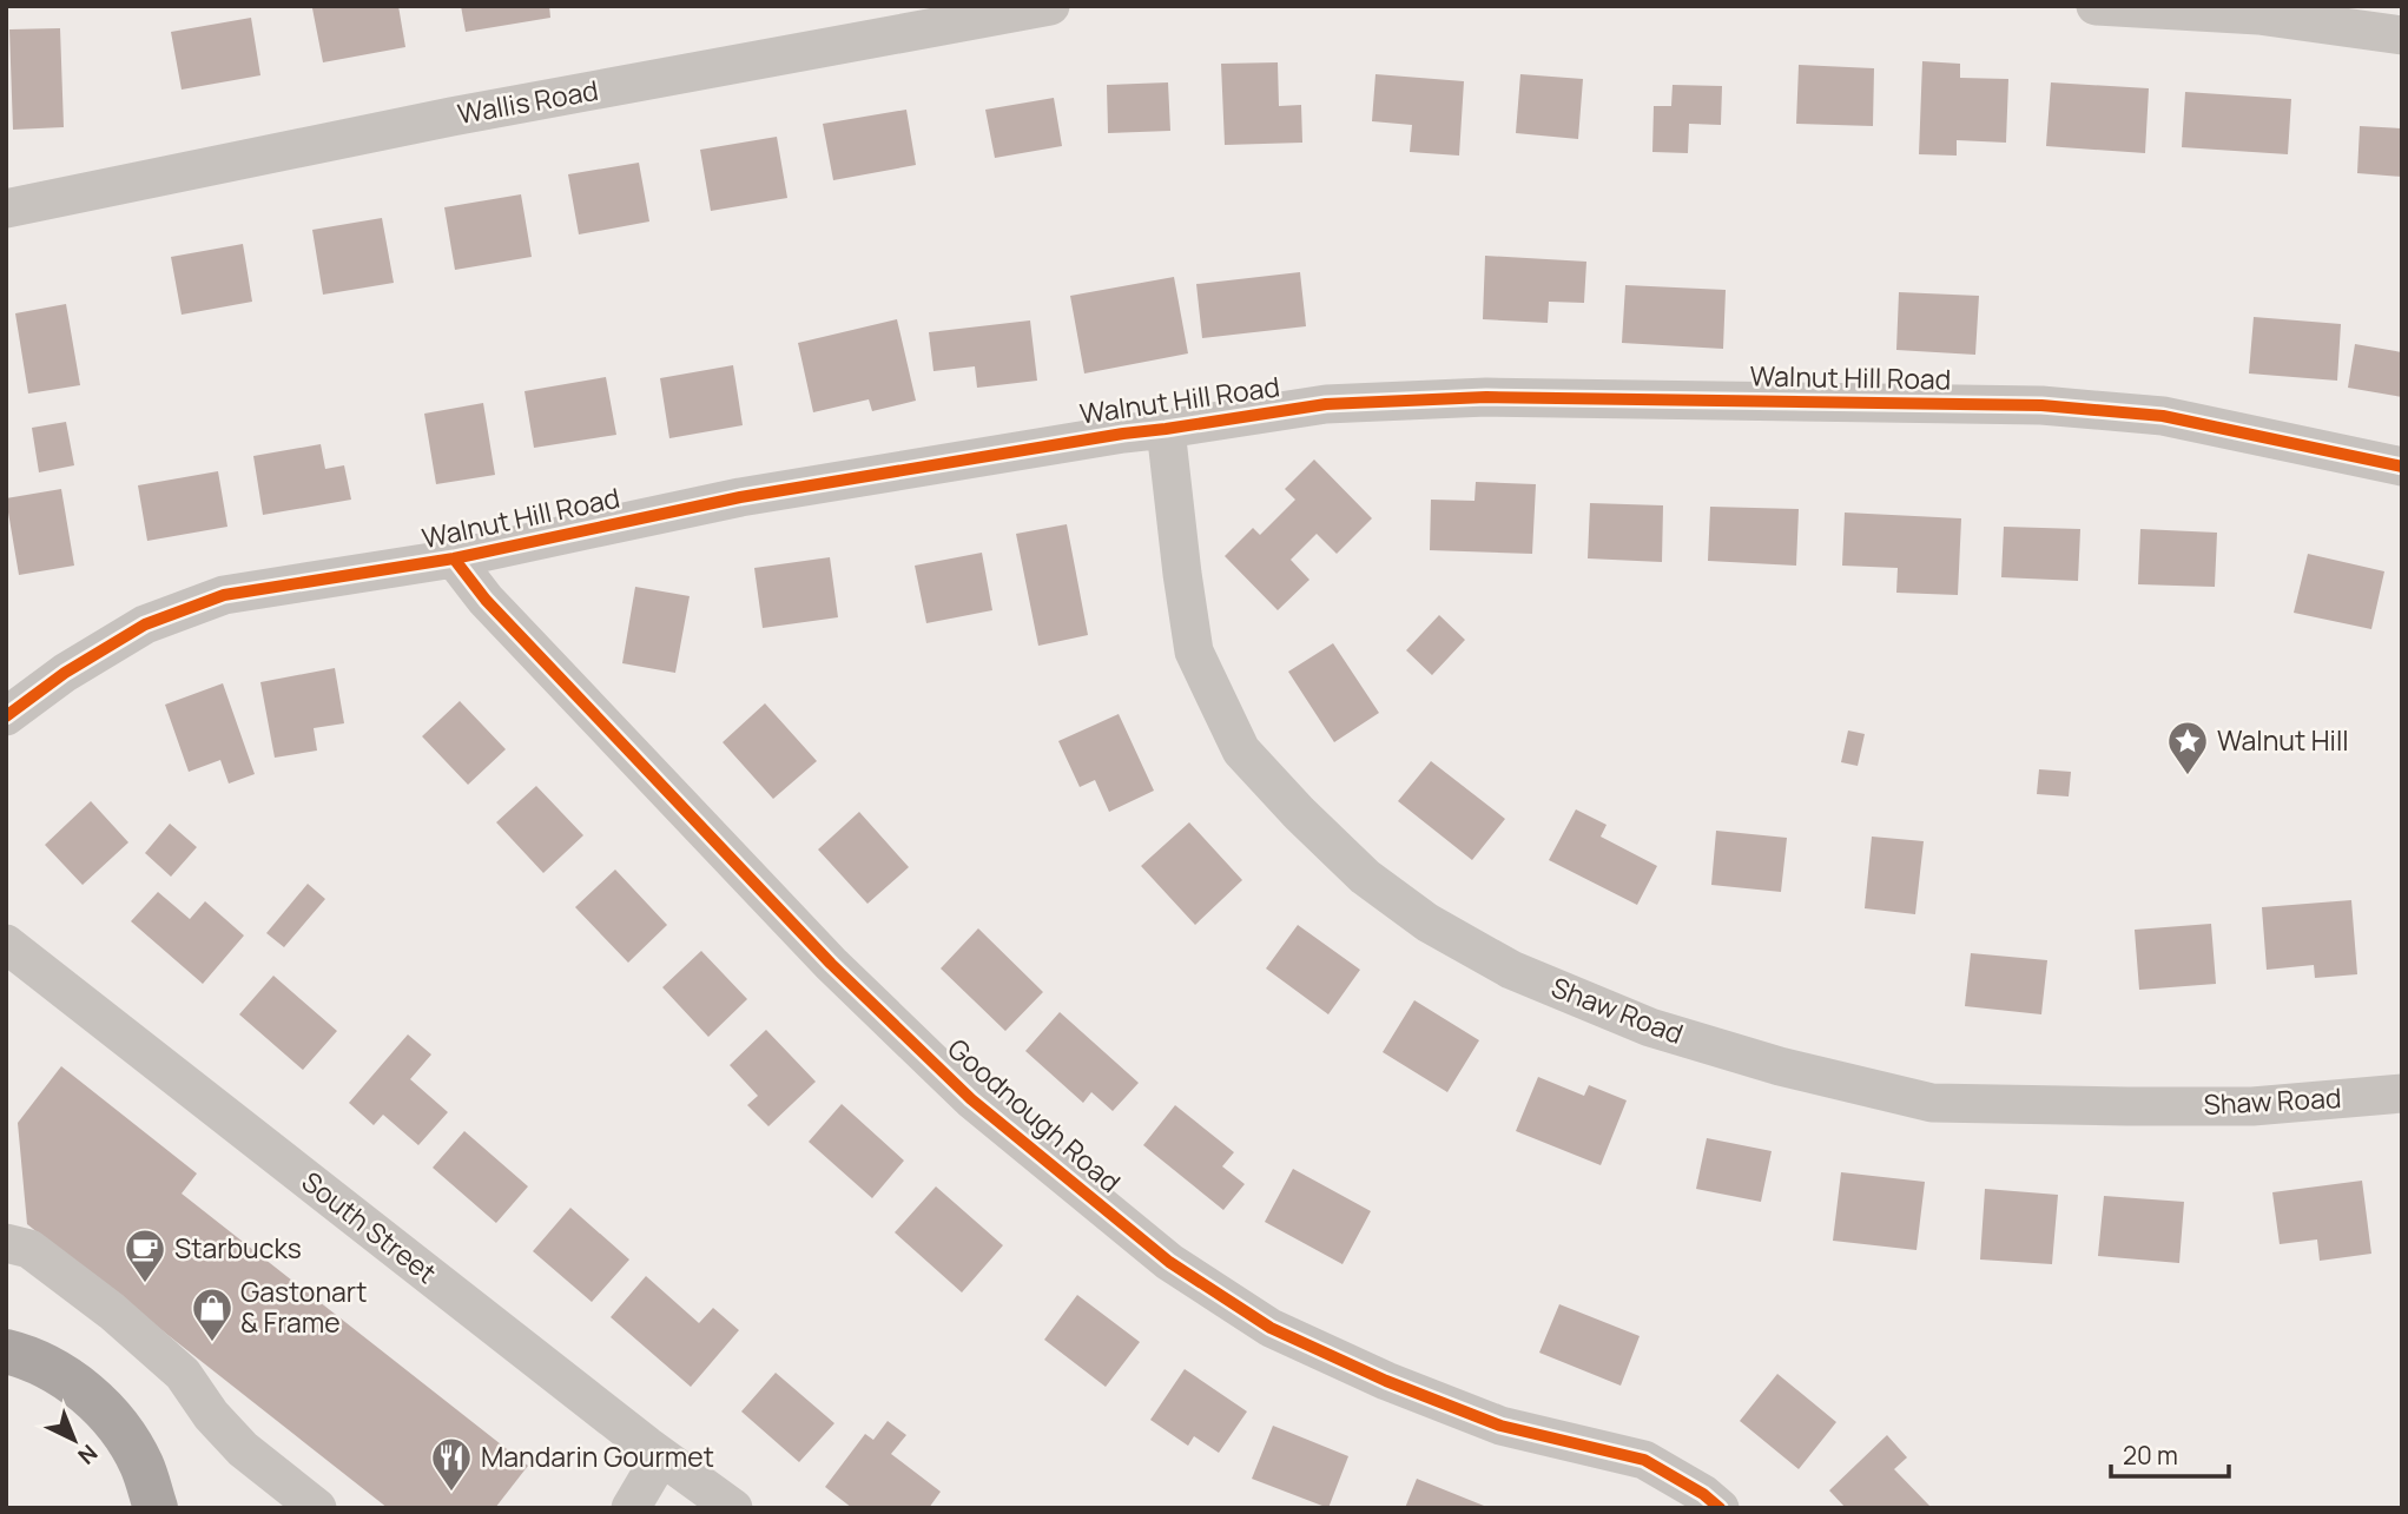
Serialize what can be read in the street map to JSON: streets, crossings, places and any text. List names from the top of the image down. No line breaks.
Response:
{"streets":{"street":["Wallis Road","Walnut Hill Road","Shaw Road","Goodnough Road","South Street"]},"crossings":[["Walnut Hill Road","Shaw Road"],["Walnut Hill Road","Goodnough Road"]],"places":{"place":["Walnut Hill"],"cafe":["Starbucks"],"shop":["Gastonart & Frame"],"restaurant":["Mandarin Gourmet"]},"scale_bar":"20 m","north":"bottom right"}
